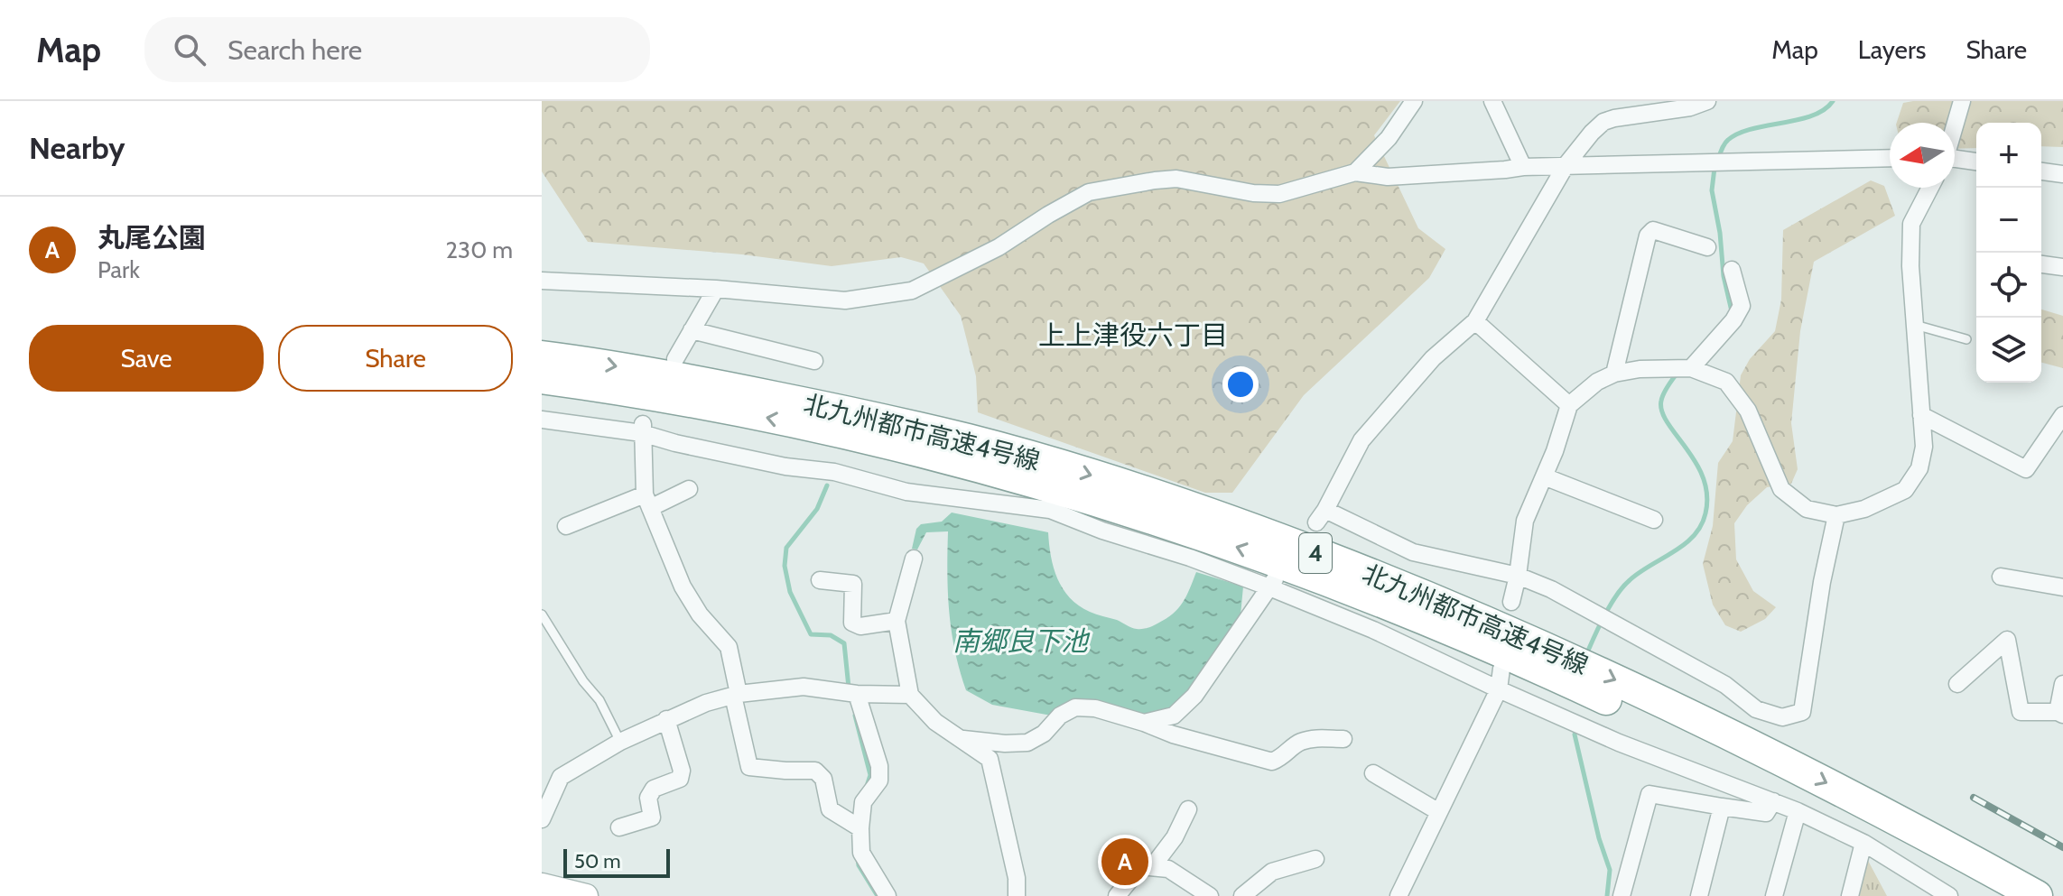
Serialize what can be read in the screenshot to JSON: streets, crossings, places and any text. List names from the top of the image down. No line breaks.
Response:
{"streets":{"highway":["北九州都市高速4号線","4"]},"districts":["上上津役六丁目"],"water":["南郷良下池"],"scale_bar":"50 m","north":"left","page":{"header":"Map","search":"Search here","nav":["Map","Layers","Share"],"heading":"Nearby","map_buttons":["+","−"],"list":[{"mark":"A","name":"丸尾公園","note":"Park","value":"230 m"}],"buttons":["Save","Share"],"pins":"A","scale":"50 m"}}
